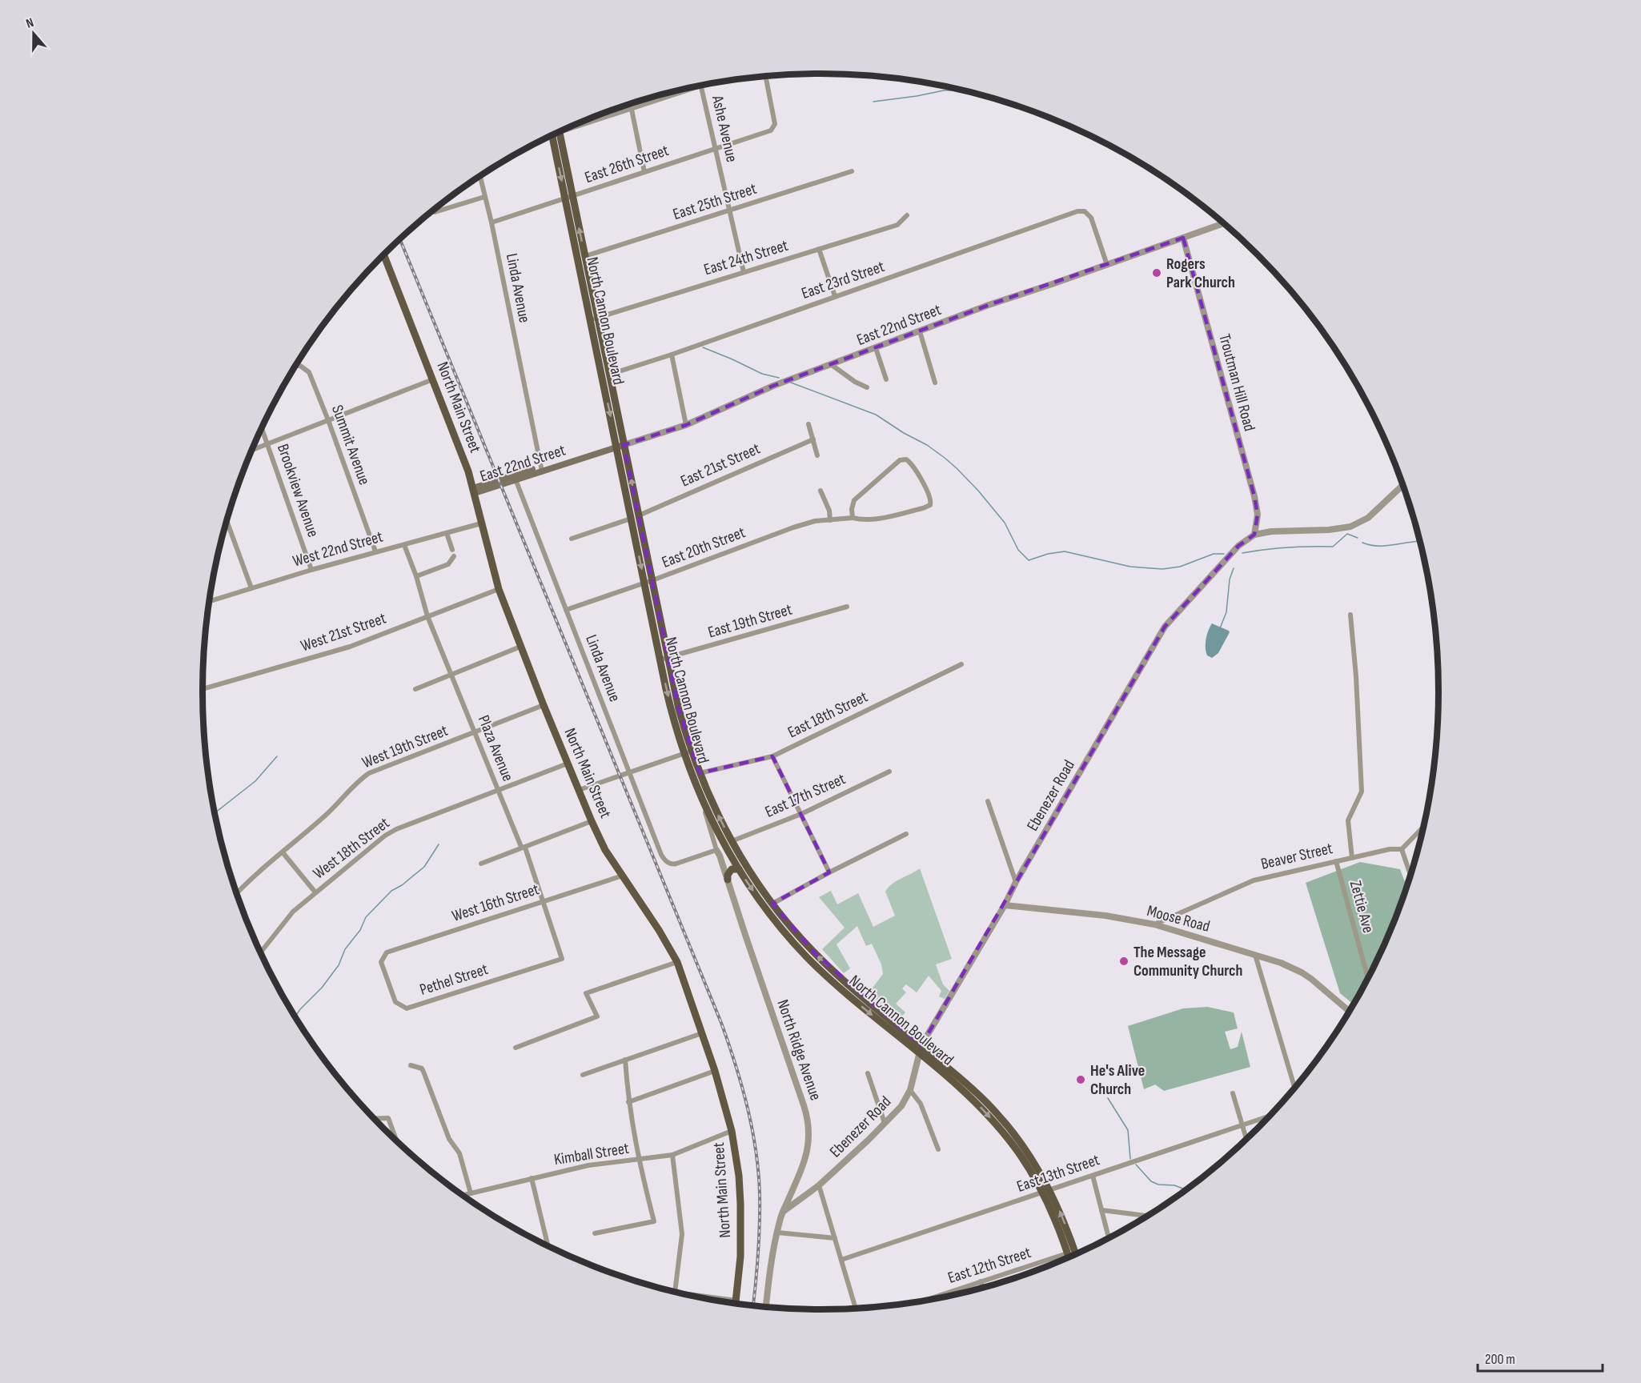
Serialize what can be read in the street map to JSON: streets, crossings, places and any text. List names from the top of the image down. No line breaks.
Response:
{"streets":{"main road":["North Cannon Boulevard","East 22nd Street","North Main Street"],"street":["Ashe Avenue","East 26th Street","East 25th Street","East 24th Street","East 23rd Street","Linda Avenue","Troutman Hill Road","Summit Avenue","East 21st Street","Brookview Avenue","East 20th Street","West 22nd Street","East 19th Street","West 21st Street","East 18th Street","West 19th Street","Plaza Avenue","East 17th Street","Ebenezer Road","West 18th Street","Beaver Street","West 16th Street","Zettie Ave","Moose Road","Pethel Street","North Ridge Avenue","Kimball Street","East 13th Street","East 12th Street"]},"crossings":[["Ashe Avenue","East 26th Street"],["Ashe Avenue","East 25th Street"],["Ashe Avenue","East 24th Street"],["East 26th Street","Linda Avenue"],["East 26th Street","North Cannon Boulevard"],["East 25th Street","North Cannon Boulevard"],["East 24th Street","North Cannon Boulevard"],["East 23rd Street","North Cannon Boulevard"],["East 23rd Street","East 22nd Street"],["Linda Avenue","East 22nd Street"],["Linda Avenue","East 20th Street"],["Linda Avenue","North Ridge Avenue"],["North Cannon Boulevard","East 22nd Street"],["North Cannon Boulevard","East 21st Street"],["North Cannon Boulevard","East 20th Street"],["North Cannon Boulevard","East 19th Street"],["North Cannon Boulevard","East 18th Street"],["North Cannon Boulevard","East 17th Street"],["North Cannon Boulevard","Ebenezer Road"],["North Cannon Boulevard","North Ridge Avenue"],["North Cannon Boulevard","East 13th Street"],["North Cannon Boulevard","East 12th Street"],["East 22nd Street","Troutman Hill Road"],["East 22nd Street","North Main Street"],["Troutman Hill Road","Ebenezer Road"],["North Main Street","West 22nd Street"],["North Main Street","West 21st Street"],["North Main Street","West 19th Street"],["North Main Street","West 18th Street"],["North Main Street","West 16th Street"],["North Main Street","Kimball Street"],["Summit Avenue","West 22nd Street"],["Brookview Avenue","West 22nd Street"],["West 22nd Street","Plaza Avenue"],["West 21st Street","Plaza Avenue"],["West 19th Street","Plaza Avenue"],["Plaza Avenue","West 18th Street"],["Plaza Avenue","West 16th Street"],["Plaza Avenue","Pethel Street"],["Ebenezer Road","Moose Road"],["Ebenezer Road","North Ridge Avenue"],["Beaver Street","Zettie Ave"],["Beaver Street","Moose Road"],["West 16th Street","Pethel Street"],["Zettie Ave","Moose Road"]],"places":["Rogers Park Church","The Message Community Church","He's Alive Church"],"scale_bar":"200 m","north":"top"}
